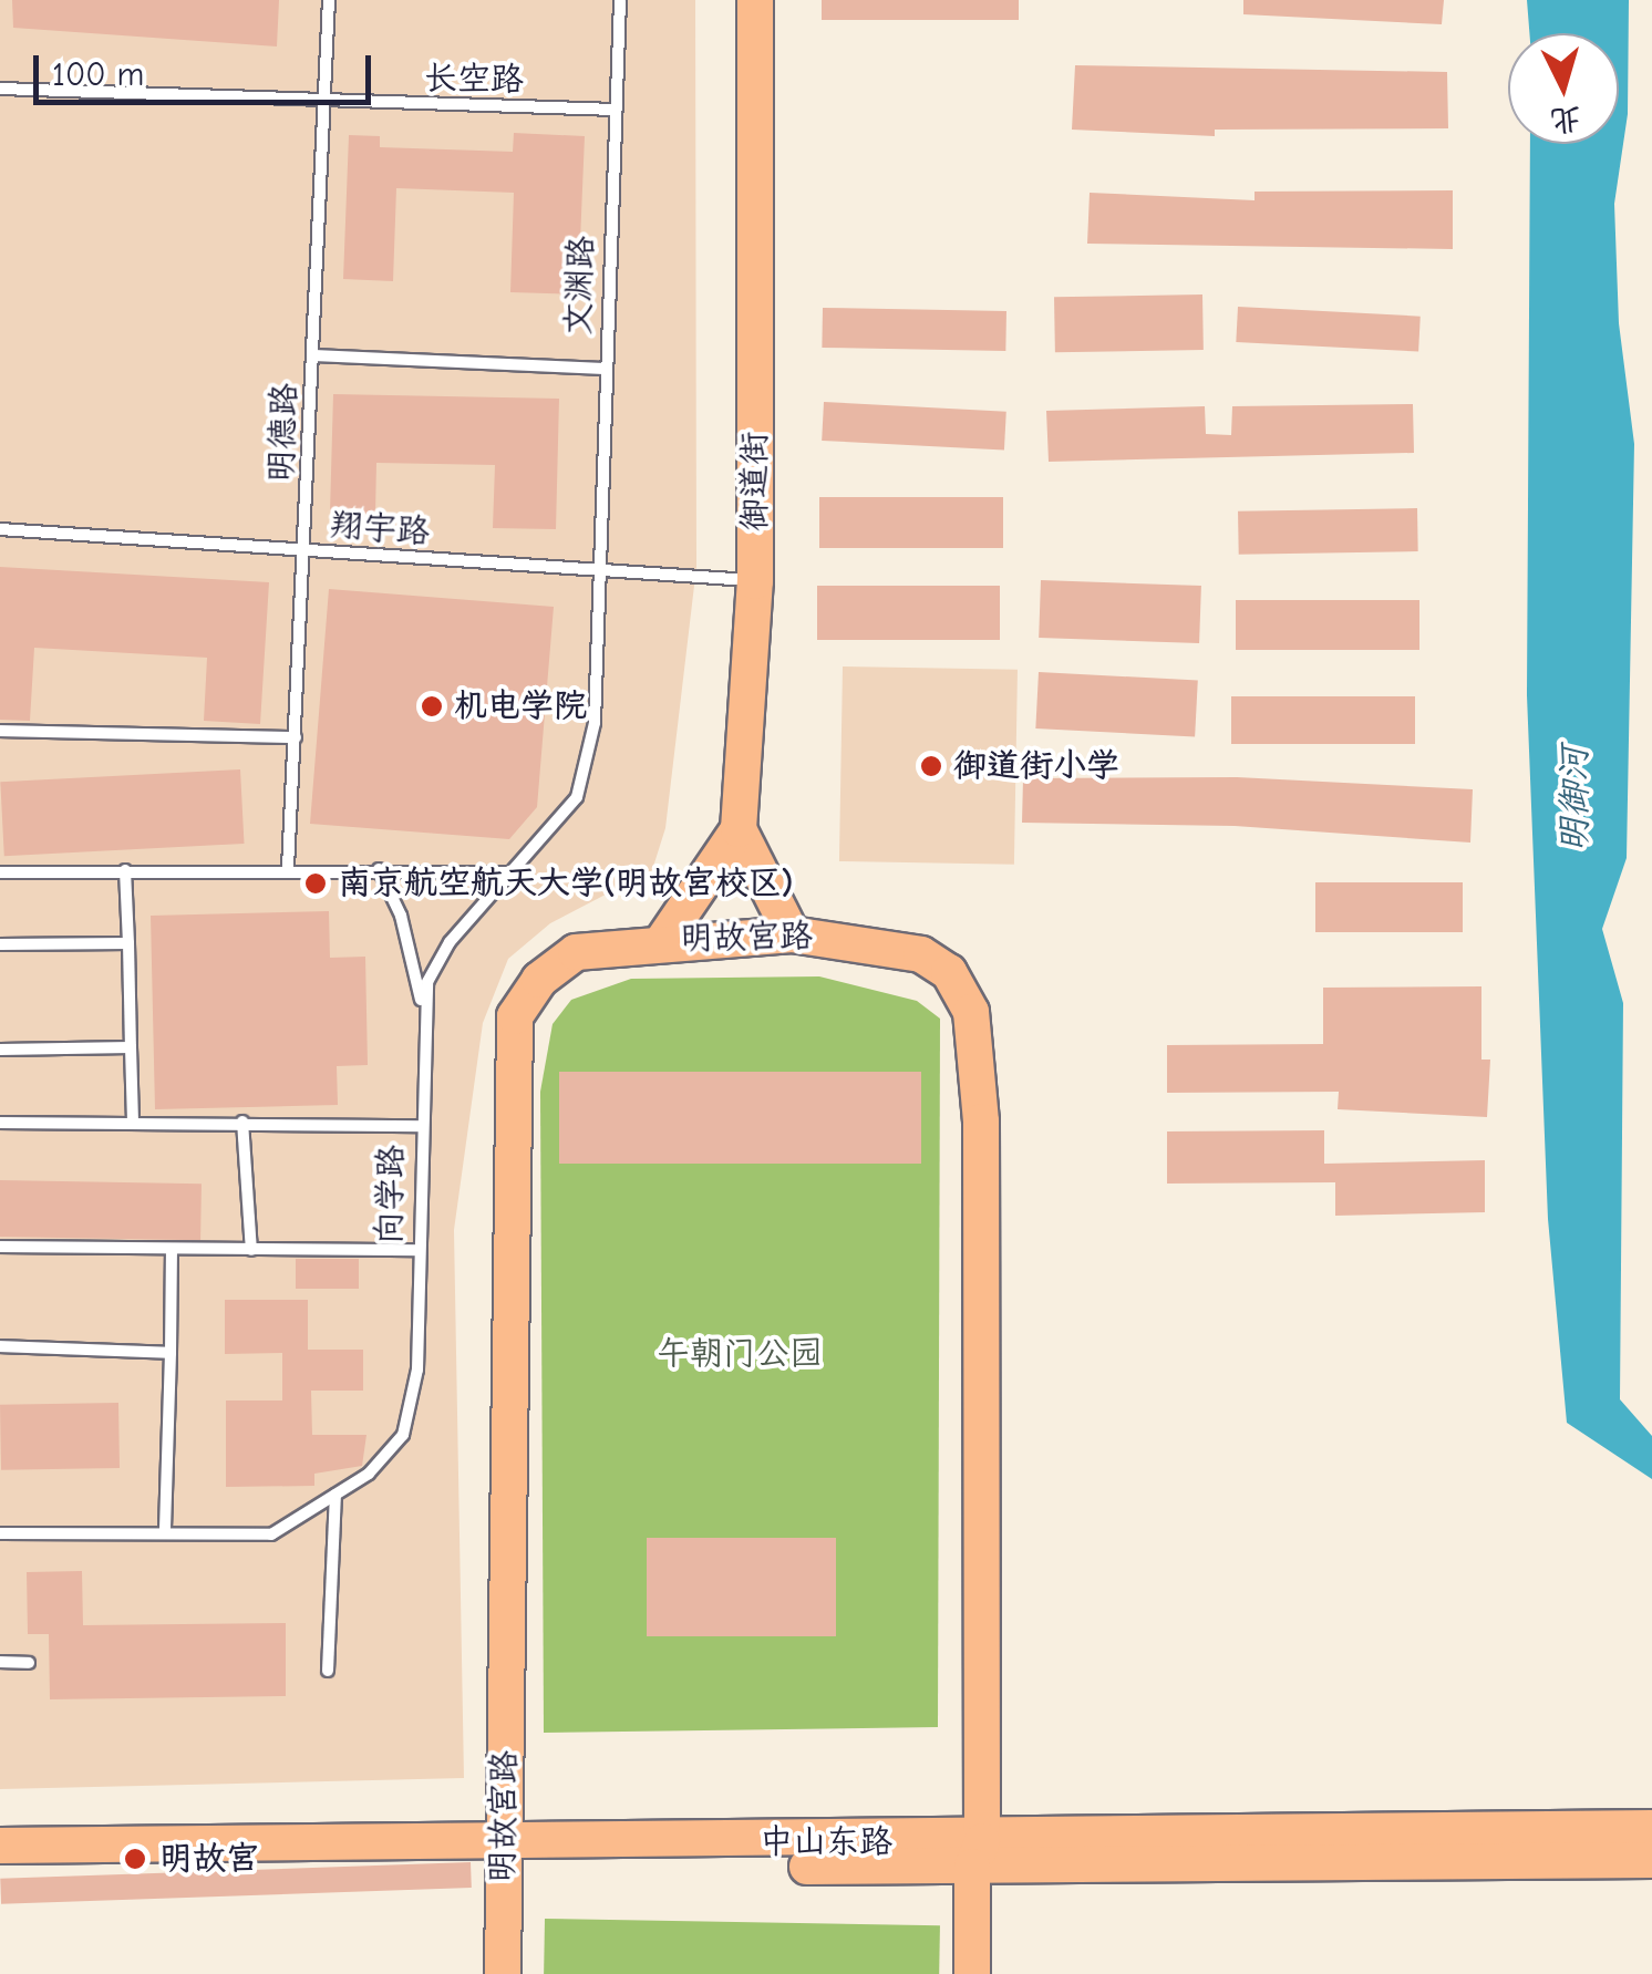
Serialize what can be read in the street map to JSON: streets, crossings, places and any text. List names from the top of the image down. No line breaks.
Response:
{"streets":{"main road":["御道街","明故宫路","中山东路"],"lane":["长空路","文渊路","明德路","翔宇路","向学路"]},"crossings":[["长空路","文渊路"],["长空路","明德路"],["文渊路","翔宇路"],["文渊路","向学路"],["明德路","翔宇路"],["御道街","翔宇路"],["翔宇路","向学路"],["明故宫路","中山东路"]],"water":["明御河"],"parks":["午朝门公园"],"places":["机电学院","御道街小学","南京航空航天大学(明故宫校区)","明故宫"],"scale_bar":"100 m","north":"bottom"}
